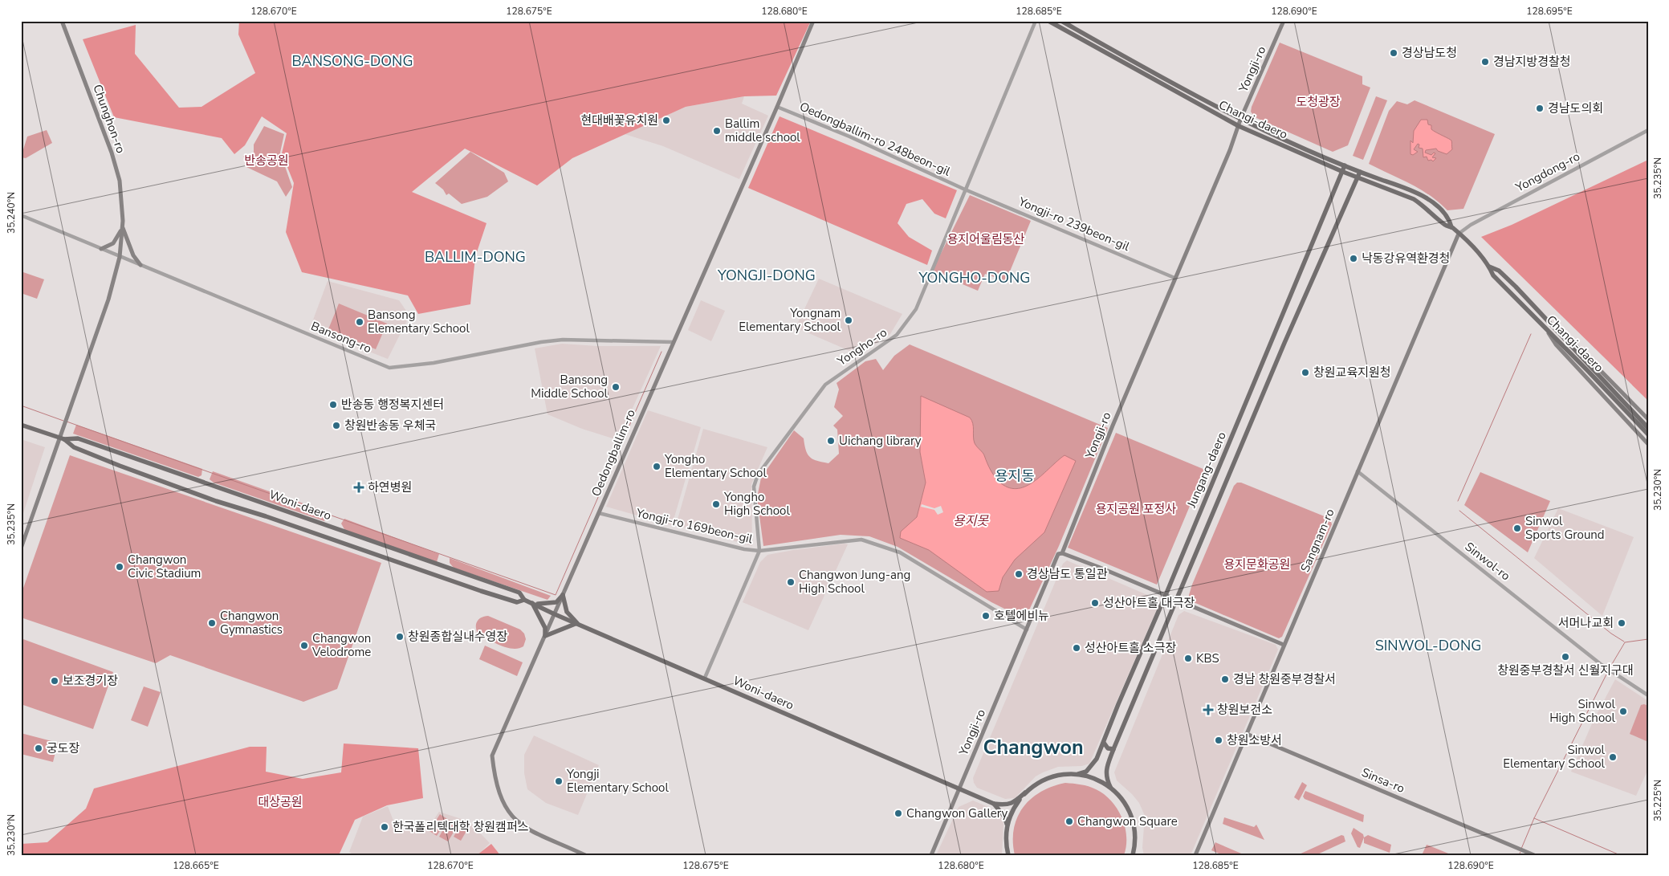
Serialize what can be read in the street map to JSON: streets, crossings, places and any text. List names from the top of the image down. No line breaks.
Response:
{"streets":{"main road":["Yongji-ro","Chunghon-ro","Changi-daero","Oedongballim-ro","Jungang-daero","Woni-daero","Sangnam-ro","Sinsa-ro"],"street":["Oedongballim-ro 248beon-gil","Yongdong-ro","Yongji-ro 239beon-gil","Bansong-ro","Yongho-ro","Yongji-ro 169beon-gil","Sinwol-ro"]},"crossings":[["Yongji-ro","Changi-daero"],["Yongji-ro","Yongji-ro 239beon-gil"],["Yongji-ro","Woni-daero"],["Yongji-ro","Yongji-ro 169beon-gil"],["Chunghon-ro","Bansong-ro"],["Chunghon-ro","Woni-daero"],["Changi-daero","Yongdong-ro"],["Changi-daero","Jungang-daero"],["Changi-daero","Sangnam-ro"],["Oedongballim-ro 248beon-gil","Yongji-ro 239beon-gil"],["Oedongballim-ro 248beon-gil","Yongho-ro"],["Oedongballim-ro 248beon-gil","Oedongballim-ro"],["Yongdong-ro","Sangnam-ro"],["Yongji-ro 239beon-gil","Yongho-ro"],["Bansong-ro","Oedongballim-ro"],["Yongho-ro","Woni-daero"],["Yongho-ro","Yongji-ro 169beon-gil"],["Oedongballim-ro","Woni-daero"],["Oedongballim-ro","Yongji-ro 169beon-gil"],["Jungang-daero","Woni-daero"],["Sangnam-ro","Sinwol-ro"],["Sangnam-ro","Sinsa-ro"]],"districts":["BANSONG-DONG","BALLIM-DONG","YONGJI-DONG","YONGHO-DONG","용지동","SINWOL-DONG","Changwon"],"water":["용지못"],"parks":["도청광장","반송공원","용지어울림동산","용지공원 포정사","용지문화공원","대상공원"],"places":{"other":["경상남도청","경남지방경찰청","경남도의회","현대배꽃유치원","Ballim middle school","낙동강유역환경청","Yongnam Elementary School","Bansong Elementary School","창원교육지원청","Bansong Middle School","반송동 행정복지센터","창원반송동 우체국","Uichang library","Yongho Elementary School","Yongho High School","Sinwol Sports Ground","Changwon Civic Stadium","경상남도 통일관","Changwon Jung-ang High School","성산아트홀 대극장","호텔에비뉴","Changwon Gymnastics","서머나교회","창원종합실내수영장","Changwon Velodrome","성산아트홀 소극장","창원중부경찰서 신월지구대","KBS","경남 창원중부경찰서","보조경기장","Sinwol High School","창원소방서","궁도장","Sinwol Elementary School","Yongji Elementary School","Changwon Gallery","Changwon Square","한국폴리텍대학 창원캠퍼스"],"health":["하연병원","창원보건소"]},"coordinates":["128.670°E","128.675°E","128.680°E","128.685°E","128.690°E","128.695°E","35.235°N","35.240°N","35.230°N","35.225°N","128.665°E"]}
